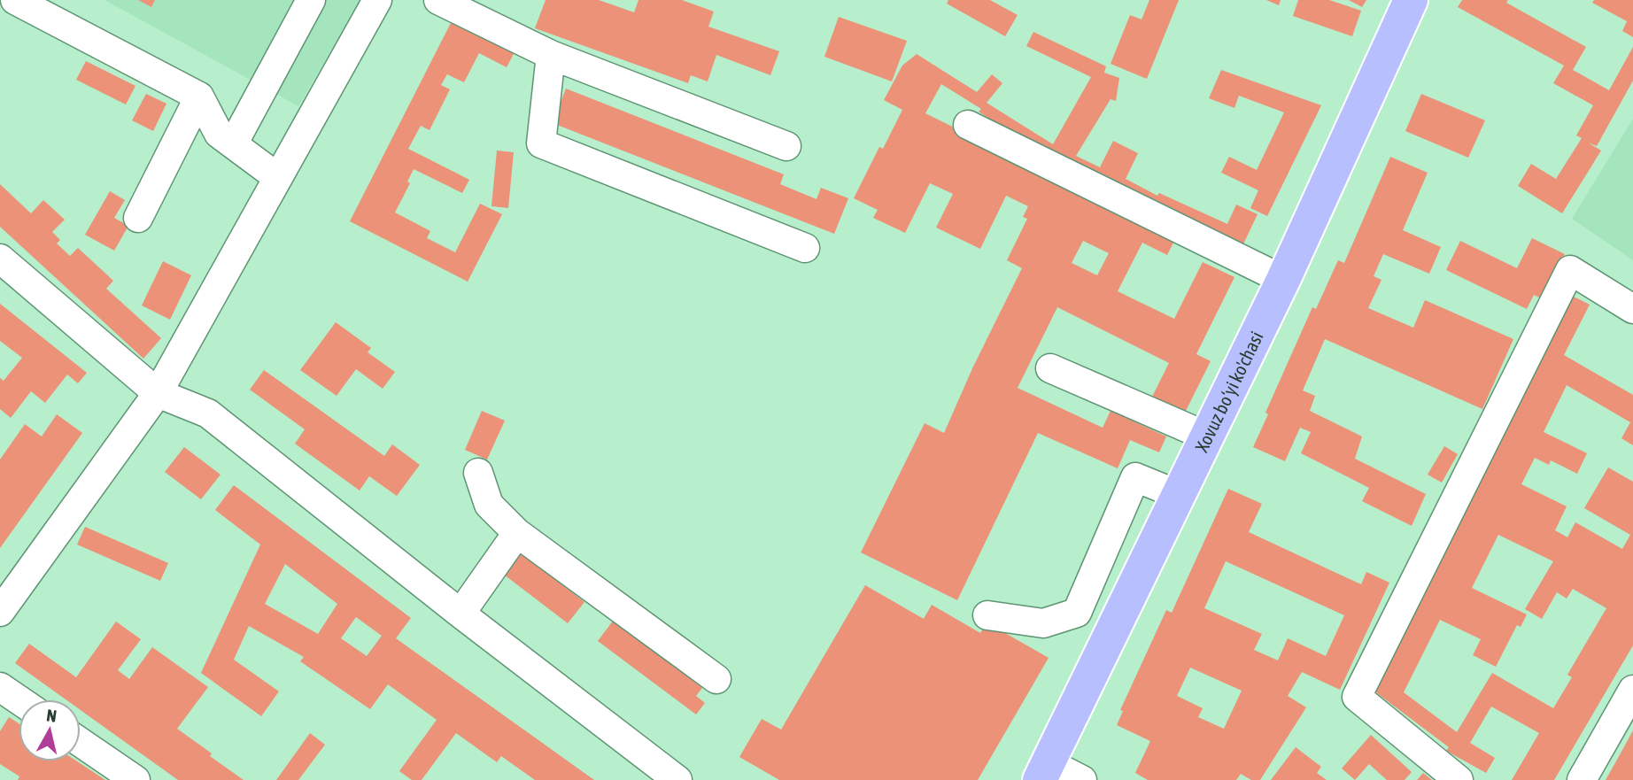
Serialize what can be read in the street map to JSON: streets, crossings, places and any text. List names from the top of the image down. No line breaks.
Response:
{"streets":{"main road":["Xovuz bo‘yi ko'chasi"]},"north":"top"}
